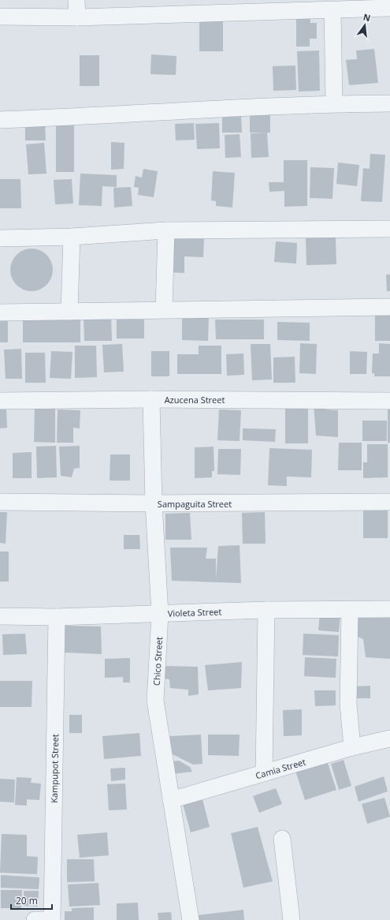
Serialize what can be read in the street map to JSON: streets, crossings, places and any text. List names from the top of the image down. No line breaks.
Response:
{"streets":{"street":["Azucena Street","Sampaguita Street","Violeta Street","Chico Street","Kampupot Street","Camia Street"]},"crossings":[["Azucena Street","Chico Street"],["Sampaguita Street","Chico Street"],["Violeta Street","Chico Street"],["Violeta Street","Kampupot Street"],["Chico Street","Camia Street"]],"scale_bar":"20 m","north":"top"}
